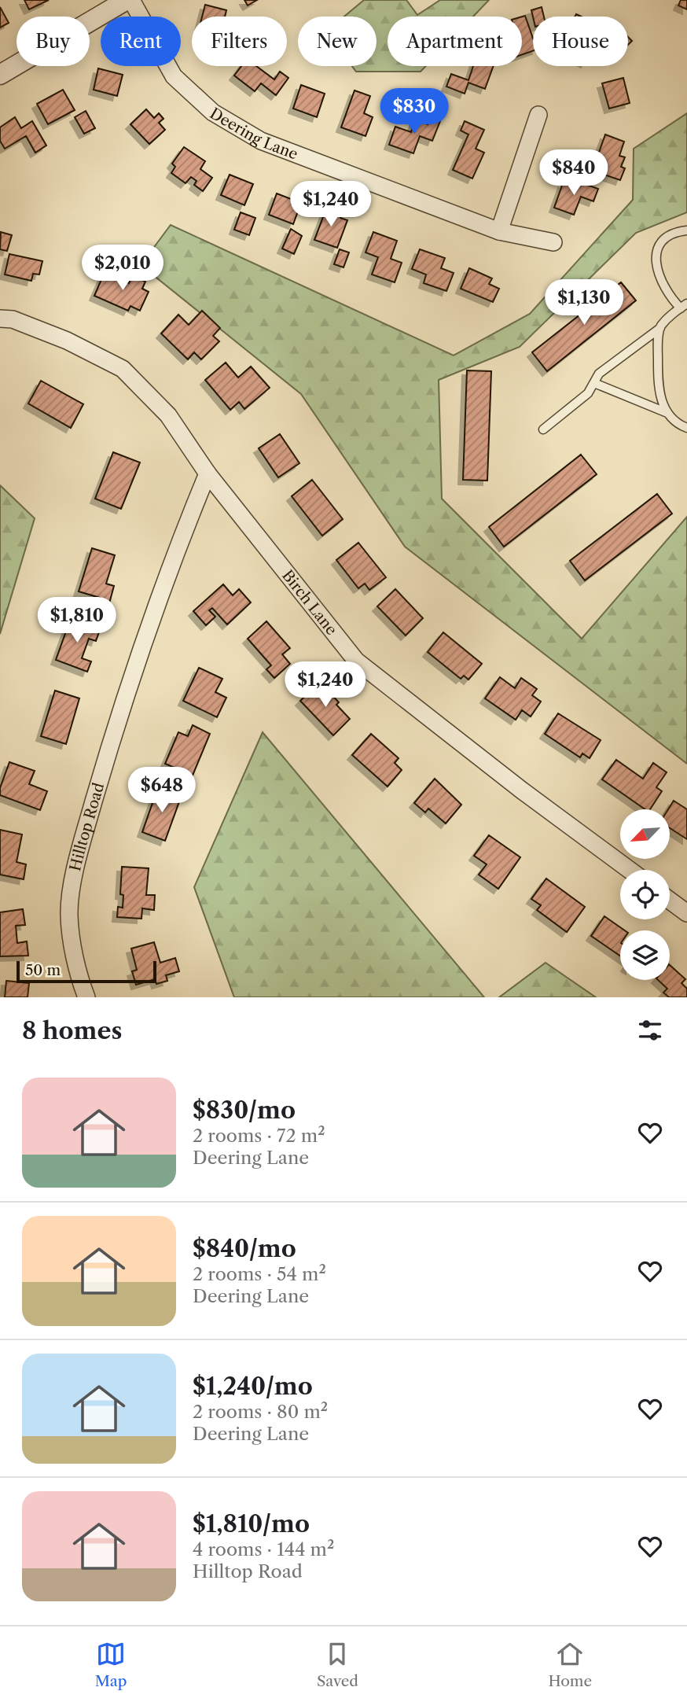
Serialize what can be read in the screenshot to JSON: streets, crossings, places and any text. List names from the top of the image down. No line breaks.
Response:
{"streets":{"street":["Deering Lane","Birch Lane","Hilltop Road"]},"crossings":[["Birch Lane","Hilltop Road"]],"scale_bar":"50 m","north":"bottom left","page":{"chip":["Buy","Rent","Filters","New","Apartment","House"],"price":["$830","$840","$1,240","$2,010","$1,130","$1,810","$1,240","$648"],"scale":"50 m","heading":"8 homes","list":[{"name":"$830/mo","note":"2 rooms · 72 m² · Deering Lane"},{"name":"$840/mo","note":"2 rooms · 54 m² · Deering Lane"},{"name":"$1,240/mo","note":"2 rooms · 80 m² · Deering Lane"},{"name":"$1,810/mo","note":"4 rooms · 144 m² · Hilltop Road"}],"tabs":["Map","Saved","Home"]}}
